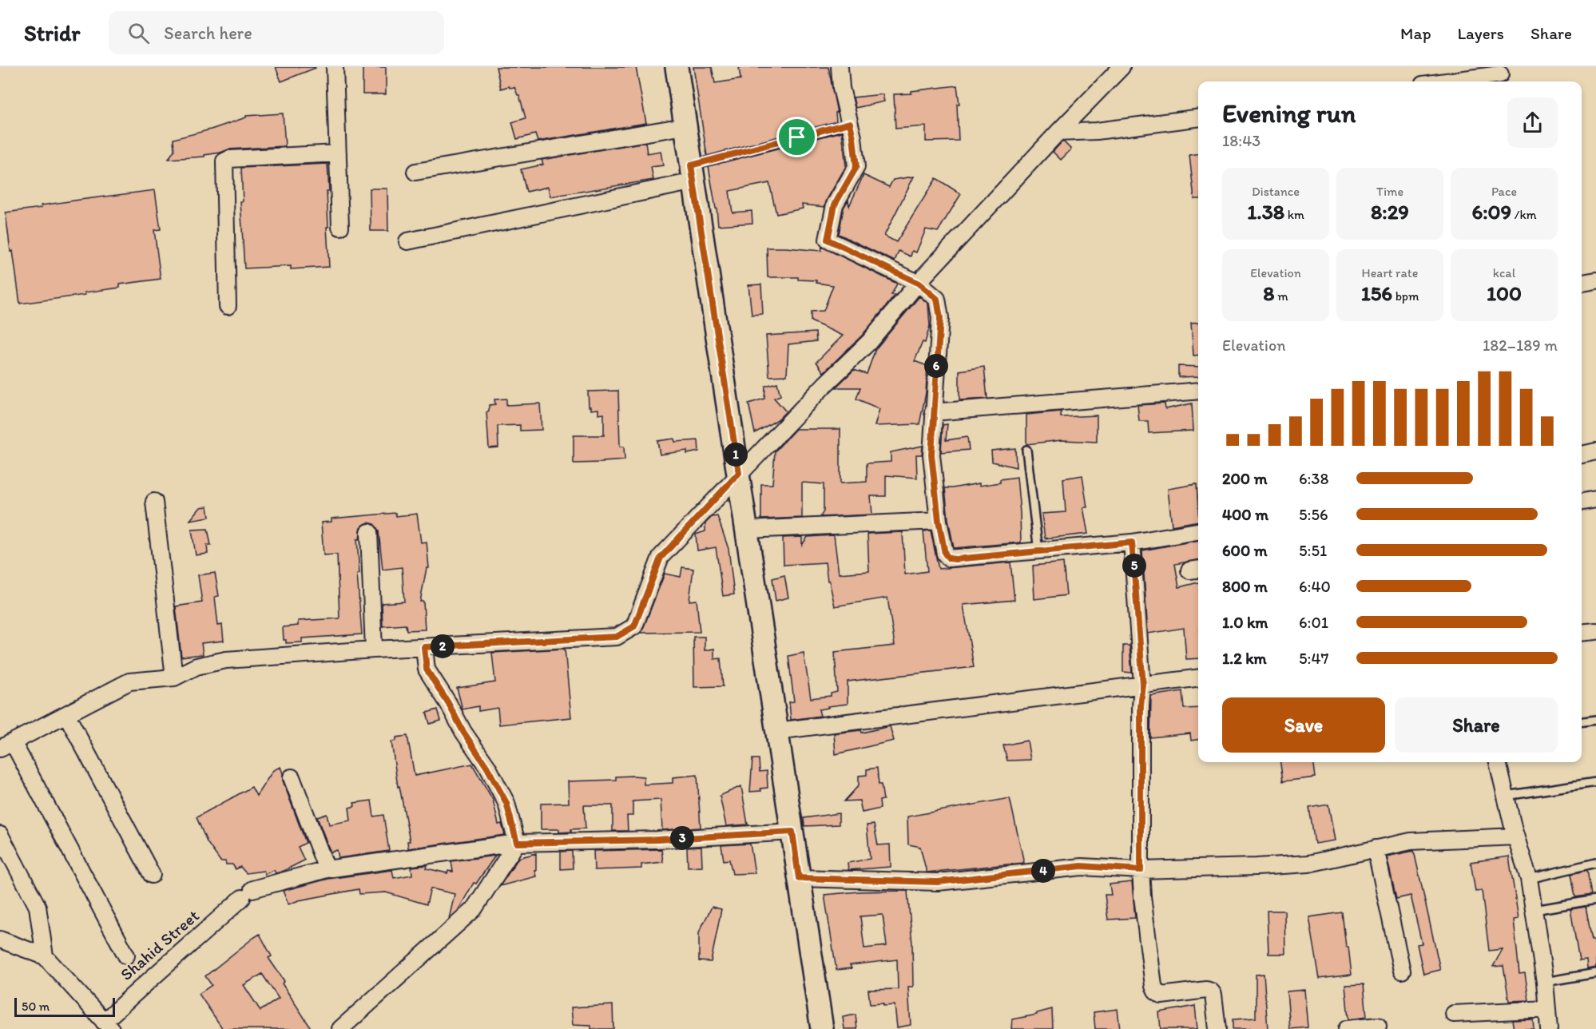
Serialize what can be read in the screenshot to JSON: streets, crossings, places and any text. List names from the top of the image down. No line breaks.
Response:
{"streets":{"street":["Shahid Street"]},"scale_bar":"50 m","page":{"header":"Stridr","search":"Search here","nav":["Map","Layers","Share"],"heading":["Evening run","18:43"],"stats":[["Distance","1.38 km"],["Time","8:29"],["Pace","6:09 /km"],["Elevation","8 m"],["Heart rate","156 bpm"],["kcal","100"]],"chart":["Elevation","182–189 m"],"pins":["6","1","5","2","3","4"],"list":[{"name":"200 m","note":"6:38"},{"name":"400 m","note":"5:56"},{"name":"600 m","note":"5:51"},{"name":"800 m","note":"6:40"},{"name":"1.0 km","note":"6:01"},{"name":"1.2 km","note":"5:47"}],"buttons":["Save","Share"],"scale":"50 m"}}
